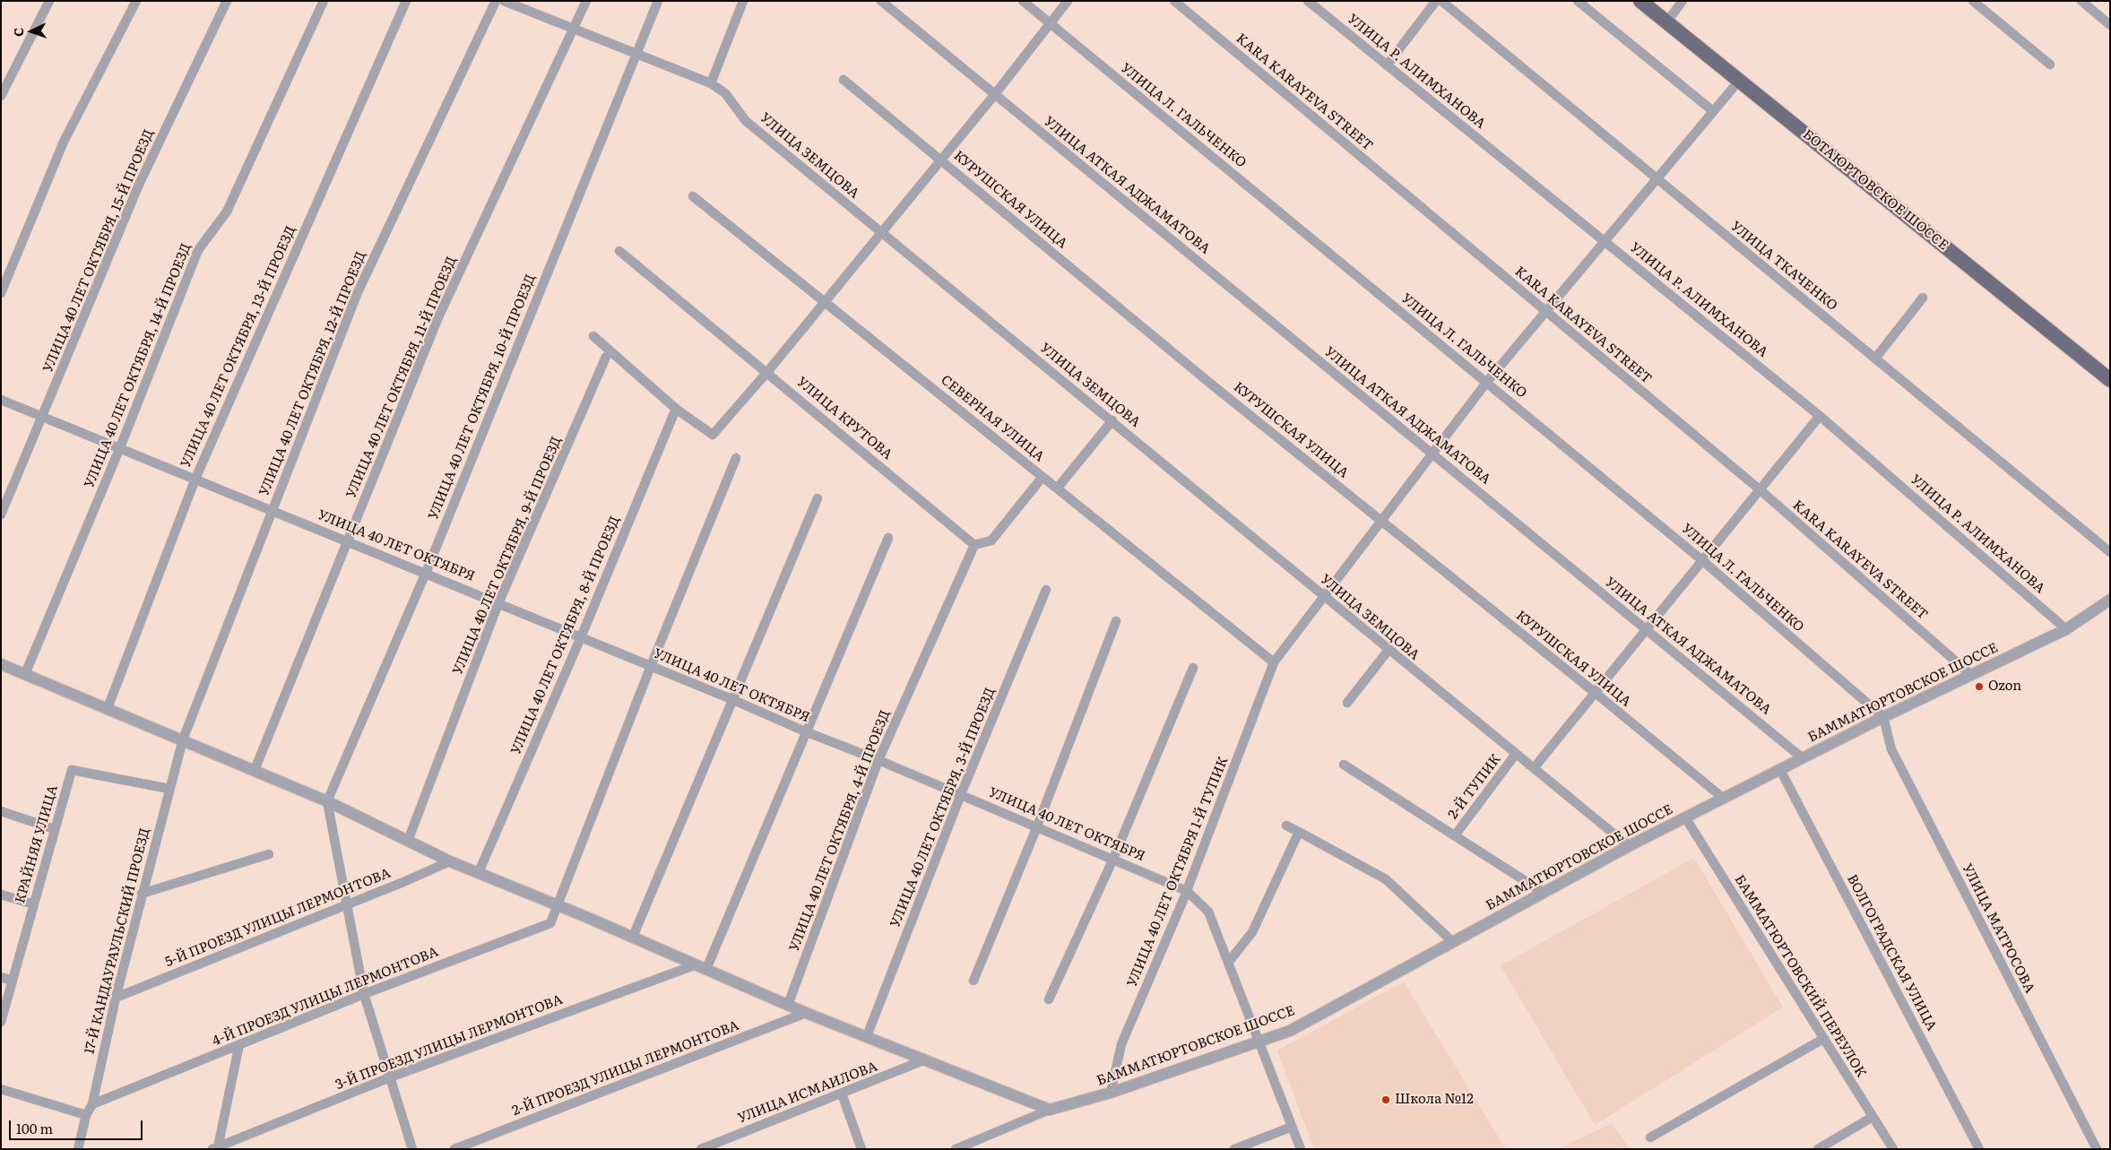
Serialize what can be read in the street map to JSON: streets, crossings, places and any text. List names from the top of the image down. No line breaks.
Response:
{"streets":{"main road":["БОТАЮРТОВСКОЕ ШОССЕ"],"street":["УЛИЦА Р. АЛИМХАНОВА","KARA KARAYEVA STREET","УЛИЦА Л. ГАЛЬЧЕНКО","УЛИЦА ЗЕМЦОВА","УЛИЦА АТКАЯ АДЖАМАТОВА","КУРУШСКАЯ УЛИЦА","УЛИЦА 40 ЛЕТ ОКТЯБРЯ, 15-Й ПРОЕЗД","УЛИЦА ТКАЧЕНКО","УЛИЦА 40 ЛЕТ ОКТЯБРЯ, 13-Й ПРОЕЗД","УЛИЦА 40 ЛЕТ ОКТЯБРЯ, 14-Й ПРОЕЗД","УЛИЦА 40 ЛЕТ ОКТЯБРЯ, 12-Й ПРОЕЗД","УЛИЦА 40 ЛЕТ ОКТЯБРЯ, 11-Й ПРОЕЗД","УЛИЦА 40 ЛЕТ ОКТЯБРЯ, 10-Й ПРОЕЗД","УЛИЦА КРУТОВА","СЕВЕРНАЯ УЛИЦА","УЛИЦА 40 ЛЕТ ОКТЯБРЯ","УЛИЦА 40 ЛЕТ ОКТЯБРЯ, 9-Й ПРОЕЗД","УЛИЦА 40 ЛЕТ ОКТЯБРЯ, 8-Й ПРОЕЗД","БАММАТЮРТОВСКОЕ ШОССЕ","2-Й ТУПИК","УЛИЦА 40 ЛЕТ ОКТЯБРЯ, 3-Й ПРОЕЗД","УЛИЦА 40 ЛЕТ ОКТЯБРЯ, 4-Й ПРОЕЗД","КРАЙНЯЯ УЛИЦА","УЛИЦА 40 ЛЕТ ОКТЯБРЯ 1-Й ТУПИК","5-Й ПРОЕЗД УЛИЦЫ ЛЕРМОНТОВА","УЛИЦА МАТРОСОВА","17-Й КАНДАУРАУЛЬСКИЙ ПРОЕЗД","ВОЛГОГРАДСКАЯ УЛИЦА","БАММАТЮРТОВСКИЙ ПЕРЕУЛОК","4-Й ПРОЕЗД УЛИЦЫ ЛЕРМОНТОВА","3-Й ПРОЕЗД УЛИЦЫ ЛЕРМОНТОВА","2-Й ПРОЕЗД УЛИЦЫ ЛЕРМОНТОВА","УЛИЦА ИСМАИЛОВА"]},"crossings":[["УЛИЦА Р. АЛИМХАНОВА","БАММАТЮРТОВСКОЕ ШОССЕ"],["УЛИЦА Р. АЛИМХАНОВА","УЛИЦА 40 ЛЕТ ОКТЯБРЯ 1-Й ТУПИК"],["KARA KARAYEVA STREET","БАММАТЮРТОВСКОЕ ШОССЕ"],["KARA KARAYEVA STREET","УЛИЦА 40 ЛЕТ ОКТЯБРЯ 1-Й ТУПИК"],["УЛИЦА Л. ГАЛЬЧЕНКО","БАММАТЮРТОВСКОЕ ШОССЕ"],["УЛИЦА Л. ГАЛЬЧЕНКО","УЛИЦА 40 ЛЕТ ОКТЯБРЯ 1-Й ТУПИК"],["УЛИЦА Л. ГАЛЬЧЕНКО","УЛИЦА МАТРОСОВА"],["УЛИЦА ЗЕМЦОВА","УЛИЦА 40 ЛЕТ ОКТЯБРЯ, 11-Й ПРОЕЗД"],["УЛИЦА ЗЕМЦОВА","УЛИЦА 40 ЛЕТ ОКТЯБРЯ, 10-Й ПРОЕЗД"],["УЛИЦА ЗЕМЦОВА","БАММАТЮРТОВСКОЕ ШОССЕ"],["УЛИЦА ЗЕМЦОВА","2-Й ТУПИК"],["УЛИЦА ЗЕМЦОВА","УЛИЦА 40 ЛЕТ ОКТЯБРЯ 1-Й ТУПИК"],["УЛИЦА АТКАЯ АДЖАМАТОВА","БАММАТЮРТОВСКОЕ ШОССЕ"],["УЛИЦА АТКАЯ АДЖАМАТОВА","УЛИЦА 40 ЛЕТ ОКТЯБРЯ 1-Й ТУПИК"],["БОТАЮРТОВСКОЕ ШОССЕ","УЛИЦА 40 ЛЕТ ОКТЯБРЯ 1-Й ТУПИК"],["КУРУШСКАЯ УЛИЦА","БАММАТЮРТОВСКОЕ ШОССЕ"],["КУРУШСКАЯ УЛИЦА","УЛИЦА 40 ЛЕТ ОКТЯБРЯ 1-Й ТУПИК"],["УЛИЦА 40 ЛЕТ ОКТЯБРЯ, 15-Й ПРОЕЗД","УЛИЦА 40 ЛЕТ ОКТЯБРЯ"],["УЛИЦА ТКАЧЕНКО","УЛИЦА 40 ЛЕТ ОКТЯБРЯ 1-Й ТУПИК"],["УЛИЦА 40 ЛЕТ ОКТЯБРЯ, 13-Й ПРОЕЗД","УЛИЦА 40 ЛЕТ ОКТЯБРЯ"],["УЛИЦА 40 ЛЕТ ОКТЯБРЯ, 14-Й ПРОЕЗД","УЛИЦА 40 ЛЕТ ОКТЯБРЯ"],["УЛИЦА 40 ЛЕТ ОКТЯБРЯ, 12-Й ПРОЕЗД","УЛИЦА 40 ЛЕТ ОКТЯБРЯ"],["УЛИЦА 40 ЛЕТ ОКТЯБРЯ, 12-Й ПРОЕЗД","17-Й КАНДАУРАУЛЬСКИЙ ПРОЕЗД"],["УЛИЦА 40 ЛЕТ ОКТЯБРЯ, 11-Й ПРОЕЗД","УЛИЦА 40 ЛЕТ ОКТЯБРЯ"],["УЛИЦА 40 ЛЕТ ОКТЯБРЯ, 10-Й ПРОЕЗД","УЛИЦА 40 ЛЕТ ОКТЯБРЯ"],["УЛИЦА КРУТОВА","УЛИЦА 40 ЛЕТ ОКТЯБРЯ, 4-Й ПРОЕЗД"],["СЕВЕРНАЯ УЛИЦА","УЛИЦА 40 ЛЕТ ОКТЯБРЯ 1-Й ТУПИК"],["УЛИЦА 40 ЛЕТ ОКТЯБРЯ","УЛИЦА 40 ЛЕТ ОКТЯБРЯ, 9-Й ПРОЕЗД"],["УЛИЦА 40 ЛЕТ ОКТЯБРЯ","УЛИЦА 40 ЛЕТ ОКТЯБРЯ, 8-Й ПРОЕЗД"],["УЛИЦА 40 ЛЕТ ОКТЯБРЯ","БАММАТЮРТОВСКОЕ ШОССЕ"],["УЛИЦА 40 ЛЕТ ОКТЯБРЯ","УЛИЦА 40 ЛЕТ ОКТЯБРЯ, 3-Й ПРОЕЗД"],["УЛИЦА 40 ЛЕТ ОКТЯБРЯ","УЛИЦА 40 ЛЕТ ОКТЯБРЯ, 4-Й ПРОЕЗД"],["УЛИЦА 40 ЛЕТ ОКТЯБРЯ","УЛИЦА 40 ЛЕТ ОКТЯБРЯ 1-Й ТУПИК"],["УЛИЦА 40 ЛЕТ ОКТЯБРЯ","4-Й ПРОЕЗД УЛИЦЫ ЛЕРМОНТОВА"],["БАММАТЮРТОВСКОЕ ШОССЕ","УЛИЦА 40 ЛЕТ ОКТЯБРЯ 1-Й ТУПИК"],["БАММАТЮРТОВСКОЕ ШОССЕ","УЛИЦА МАТРОСОВА"],["БАММАТЮРТОВСКОЕ ШОССЕ","ВОЛГОГРАДСКАЯ УЛИЦА"],["БАММАТЮРТОВСКОЕ ШОССЕ","БАММАТЮРТОВСКИЙ ПЕРЕУЛОК"],["КРАЙНЯЯ УЛИЦА","17-Й КАНДАУРАУЛЬСКИЙ ПРОЕЗД"],["5-Й ПРОЕЗД УЛИЦЫ ЛЕРМОНТОВА","17-Й КАНДАУРАУЛЬСКИЙ ПРОЕЗД"],["17-Й КАНДАУРАУЛЬСКИЙ ПРОЕЗД","4-Й ПРОЕЗД УЛИЦЫ ЛЕРМОНТОВА"]],"places":["Ozon","Школа №12"],"scale_bar":"100 m","north":"left"}
